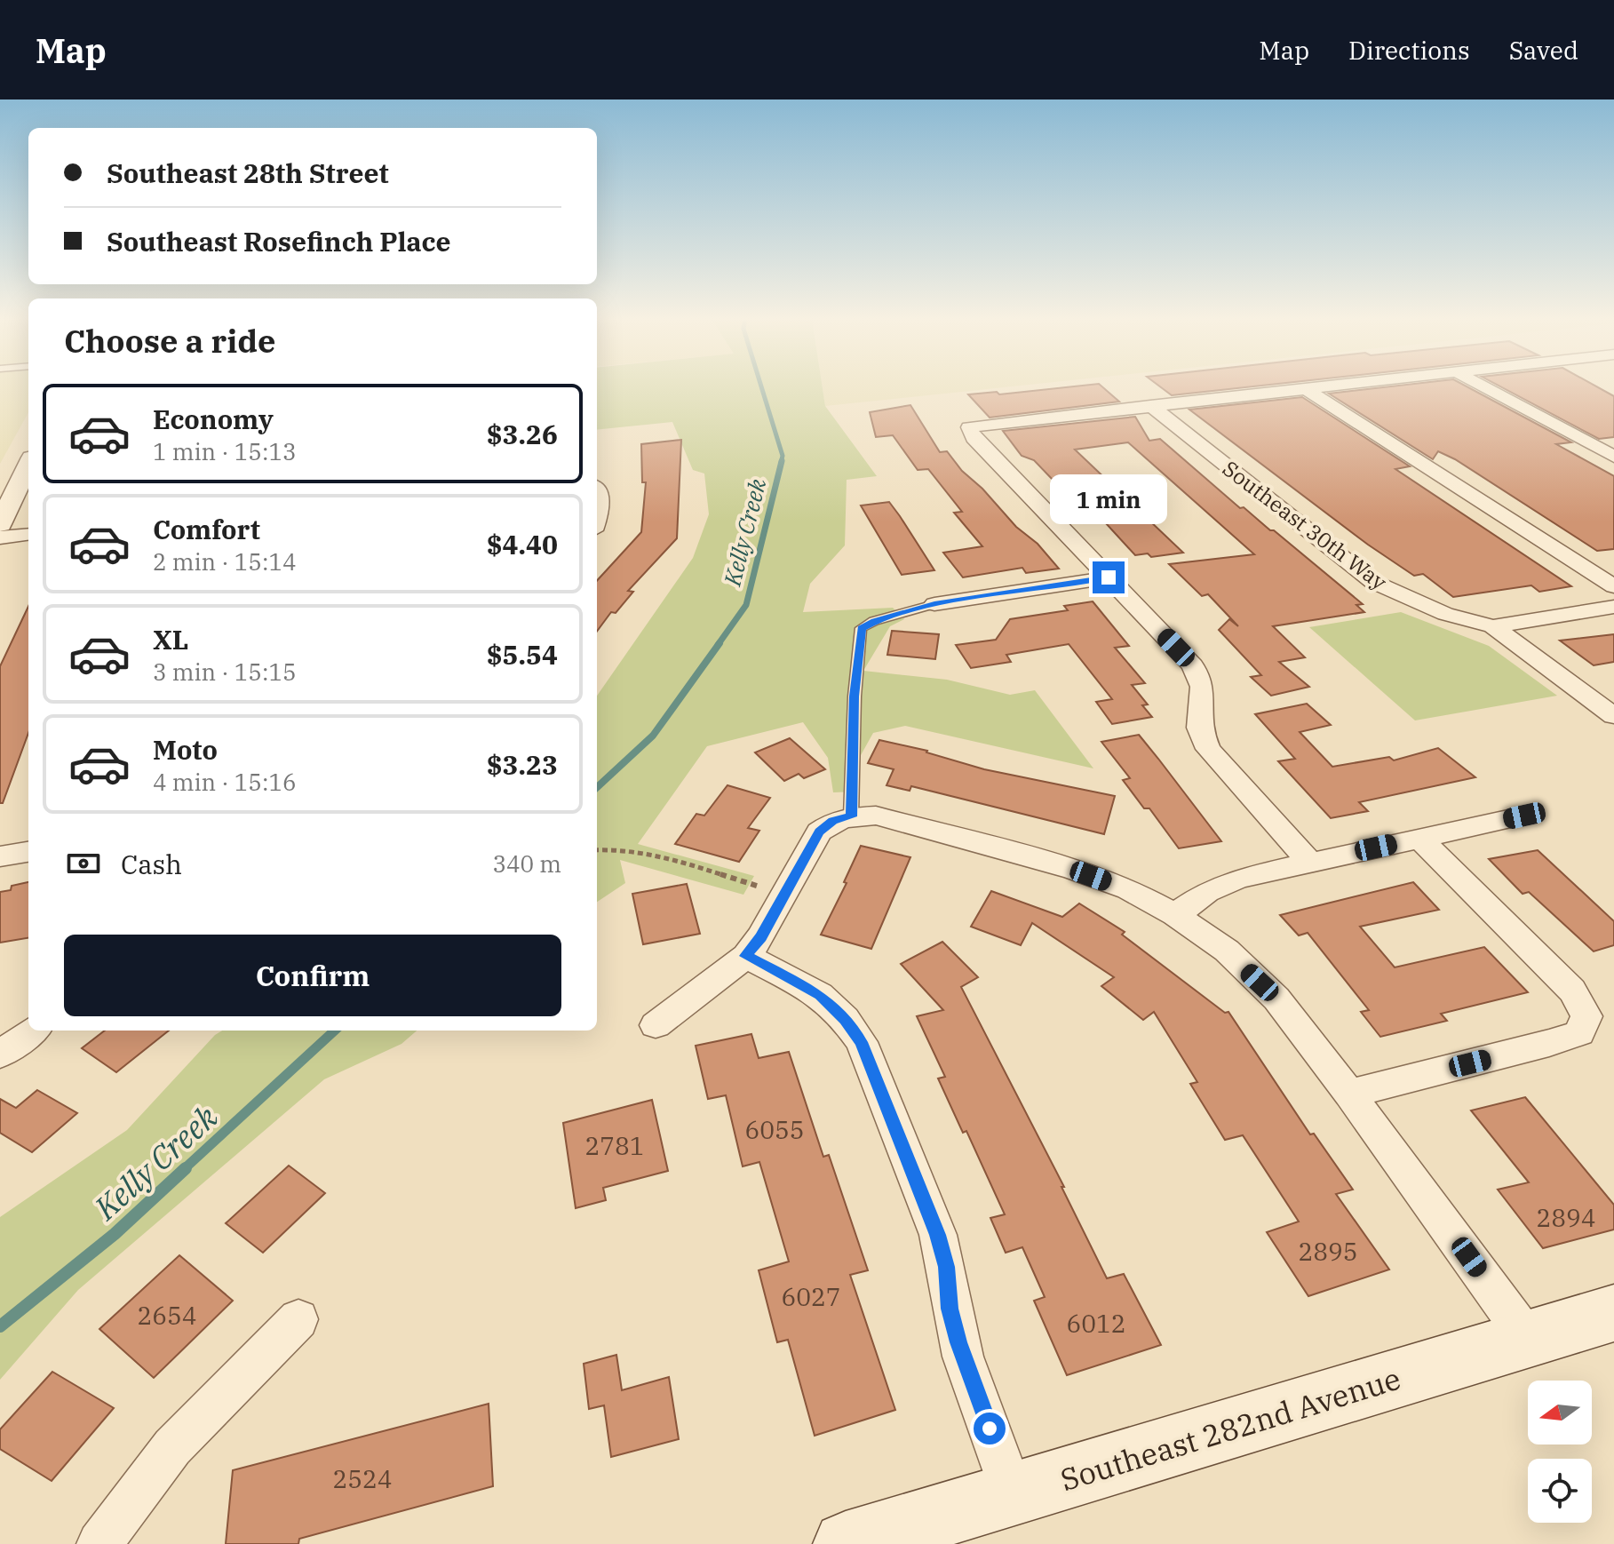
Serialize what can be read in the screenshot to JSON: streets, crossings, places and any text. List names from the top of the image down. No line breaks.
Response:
{"streets":{"main road":["Southeast 282nd Avenue"],"street":["Southeast 30th Way"]},"water":["Kelly Creek"],"house_numbers":["6055","2781","2894","2895","6027","2654","6012","2524"],"north":"left","page":{"header":"Map","nav":["Map","Directions","Saved"],"banner":["Southeast 28th Street","Southeast Rosefinch Place"],"heading":"Choose a ride","list":[{"name":"Economy","note":"1 min · 15:13","value":"$3.26"},{"name":"Comfort","note":"2 min · 15:14","value":"$4.40"},{"name":"XL","note":"3 min · 15:15","value":"$5.54"},{"name":"Moto","note":"4 min · 15:16","value":"$3.23"}],"bubble":"1 min","pay":["Cash","340 m"],"buttons":"Confirm"}}
